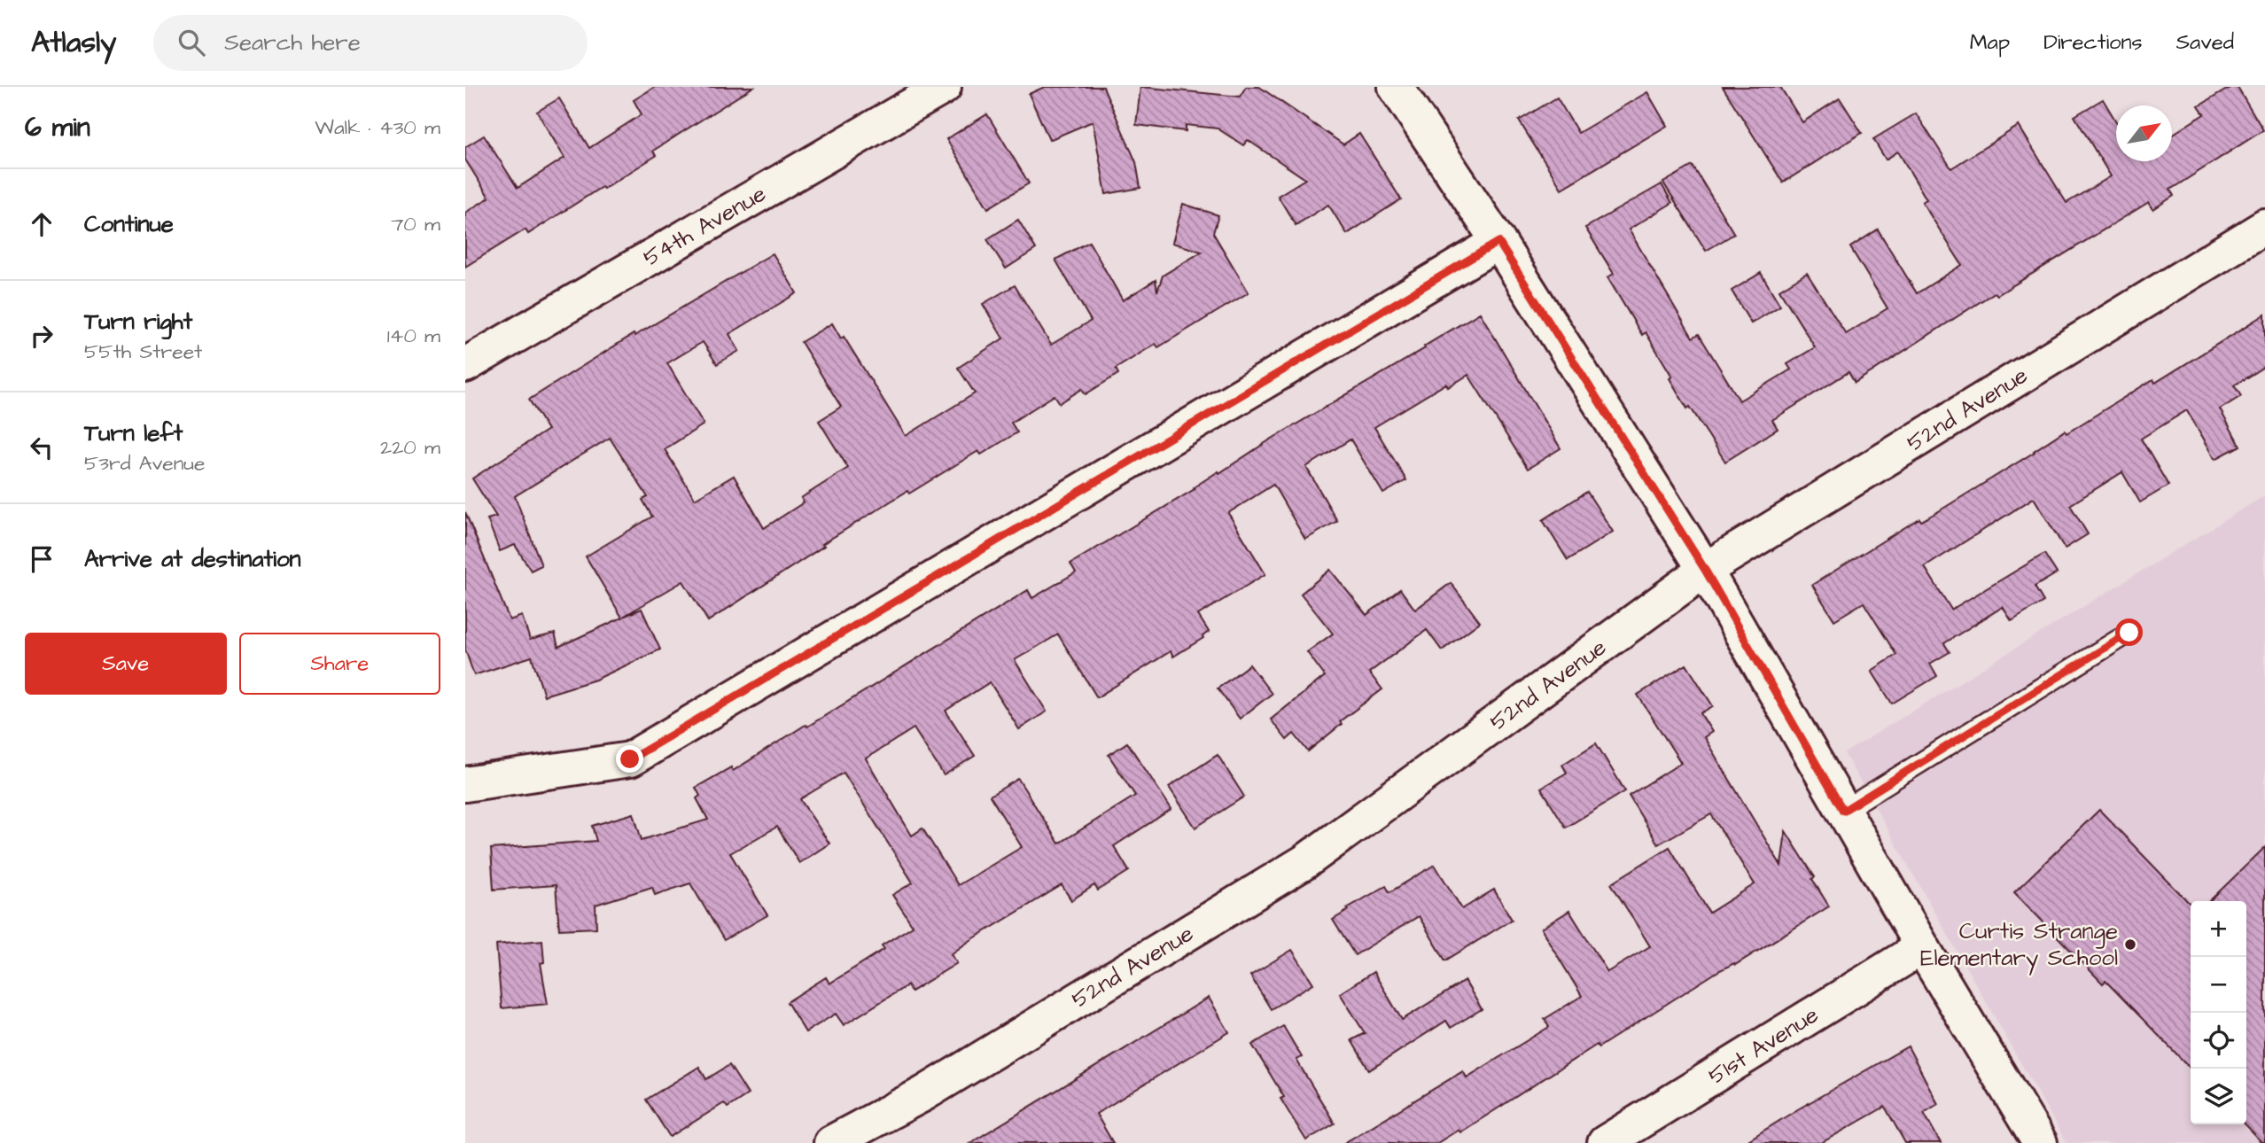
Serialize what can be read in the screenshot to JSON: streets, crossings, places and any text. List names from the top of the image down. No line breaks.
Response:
{"streets":{"street":["54th Avenue","52nd Avenue","51st Avenue"]},"places":["Curtis Strange Elementary School"],"north":"top right","page":{"header":"Atlasly","search":"Search here","nav":["Map","Directions","Saved"],"heading":["6 min","Walk · 430 m"],"list":[["Continue","70 m"],["Turn right","55th Street","140 m"],["Turn left","53rd Avenue","220 m"],"Arrive at destination"],"buttons":["Save","Share"],"map_buttons":["+","−"]}}
